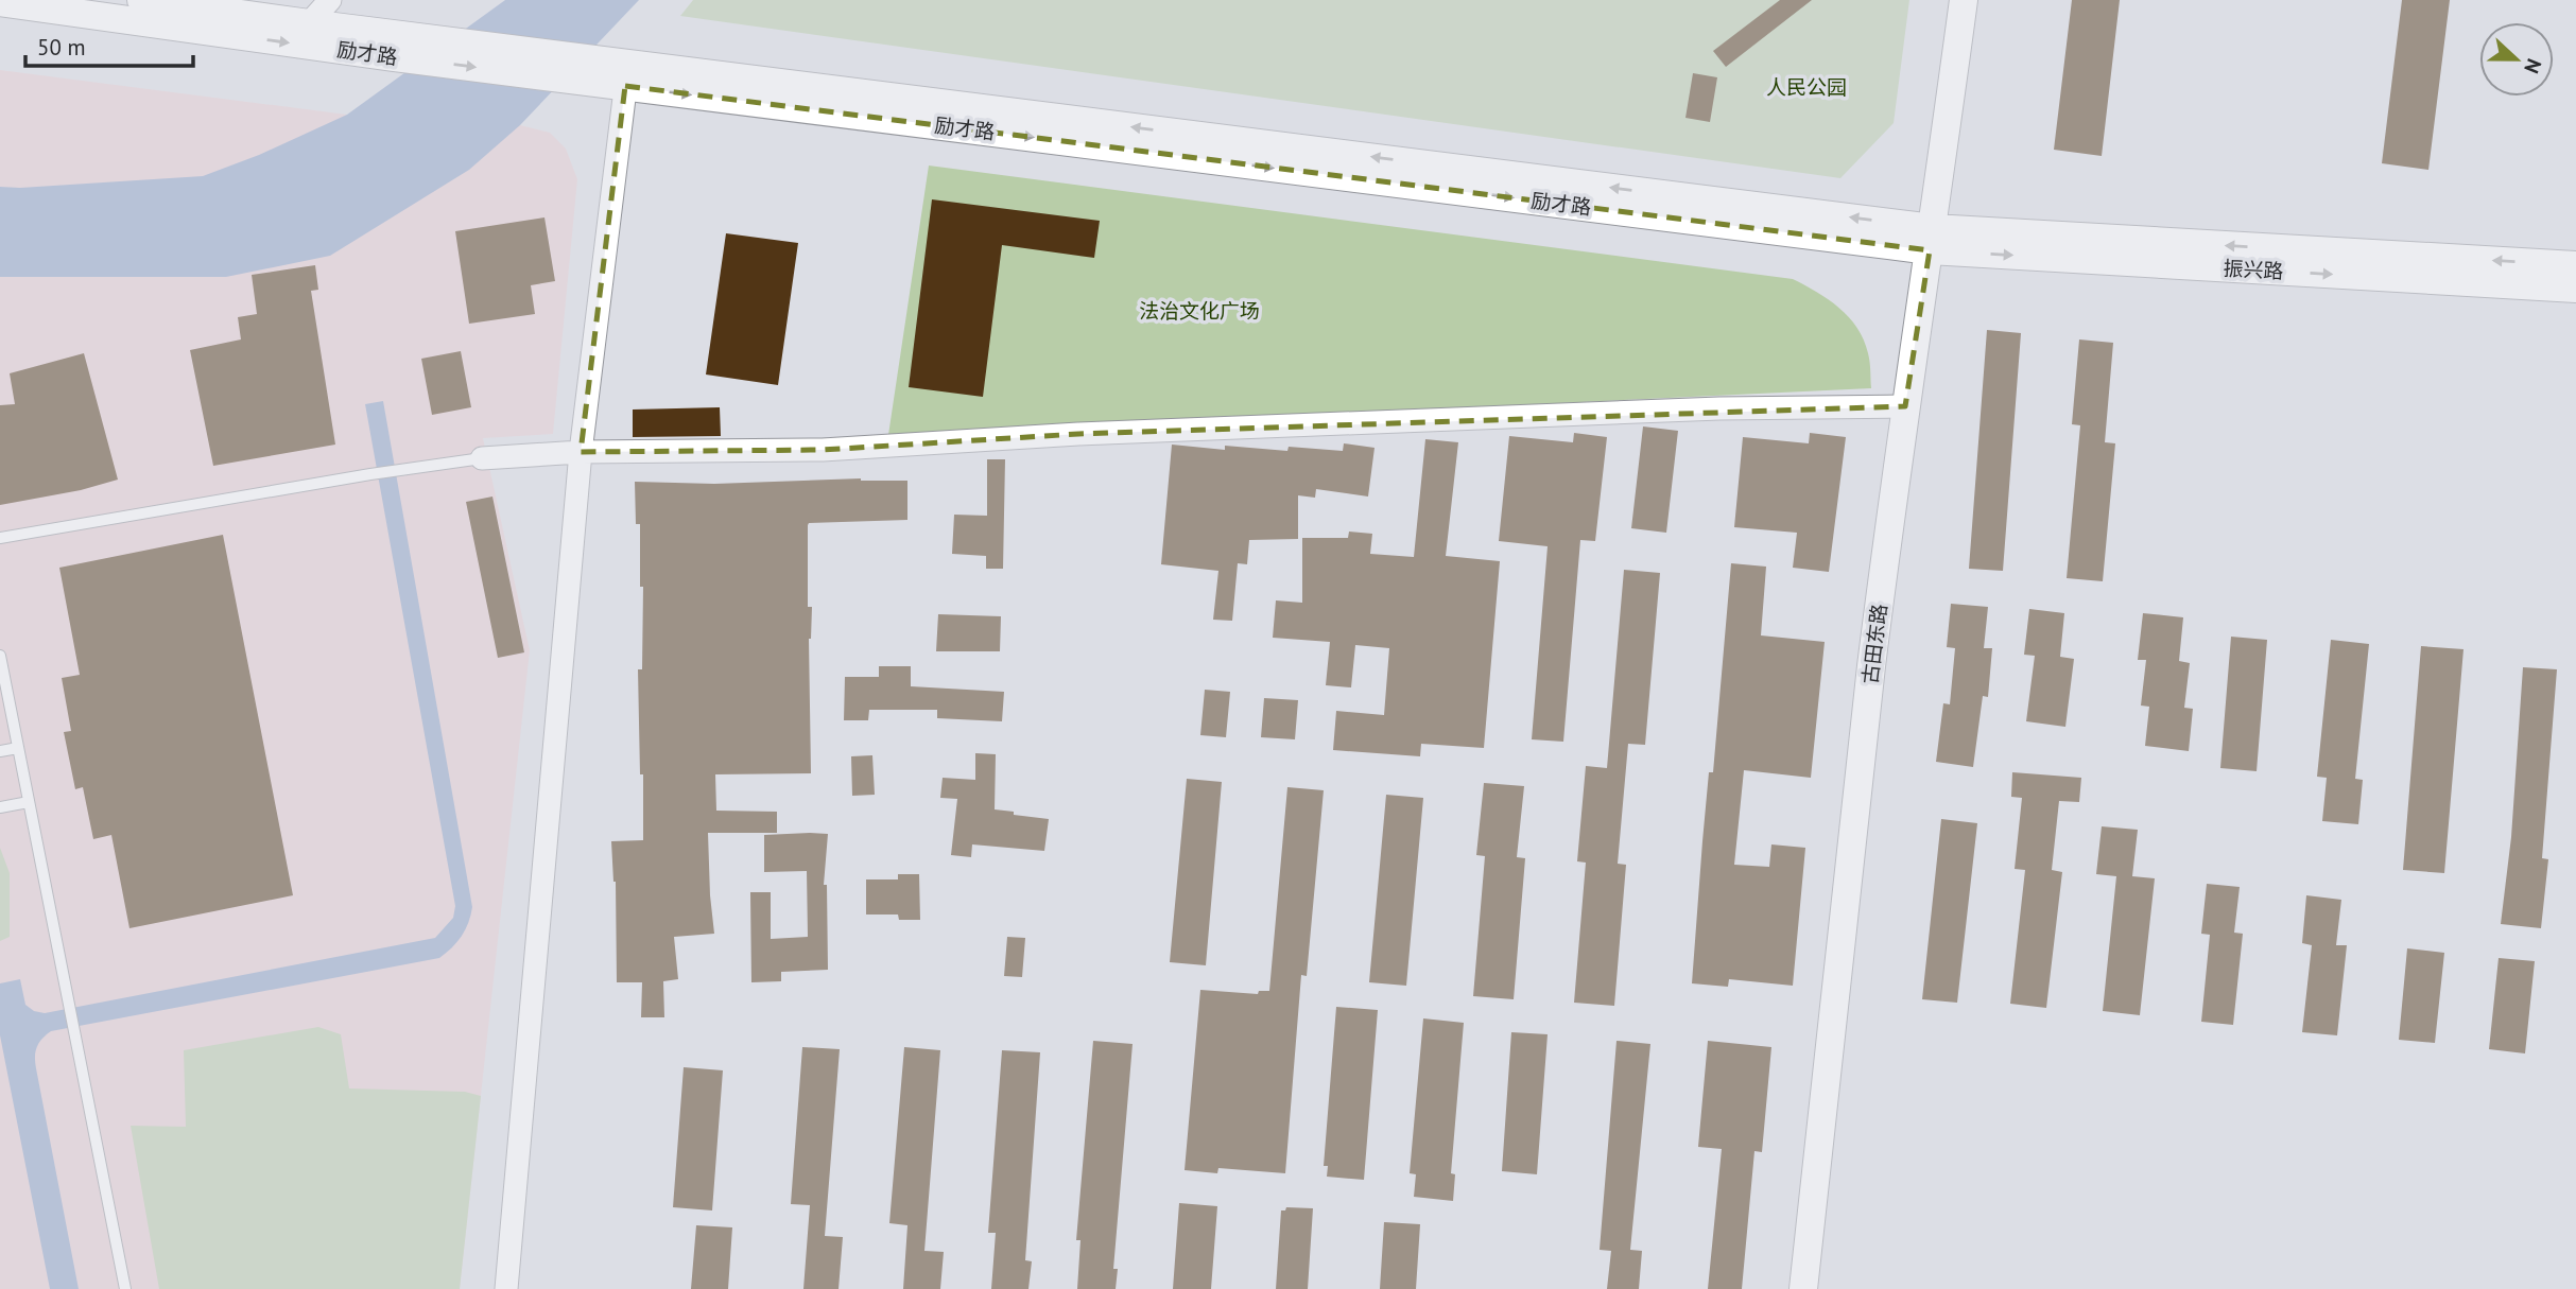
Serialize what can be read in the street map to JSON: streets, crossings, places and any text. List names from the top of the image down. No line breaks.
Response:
{"streets":{"street":["励才路","振兴路","古田东路"]},"crossings":[["励才路","振兴路"],["励才路","古田东路"],["振兴路","古田东路"]],"parks":["人民公园","法治文化广场"],"scale_bar":"50 m","north":"right"}
